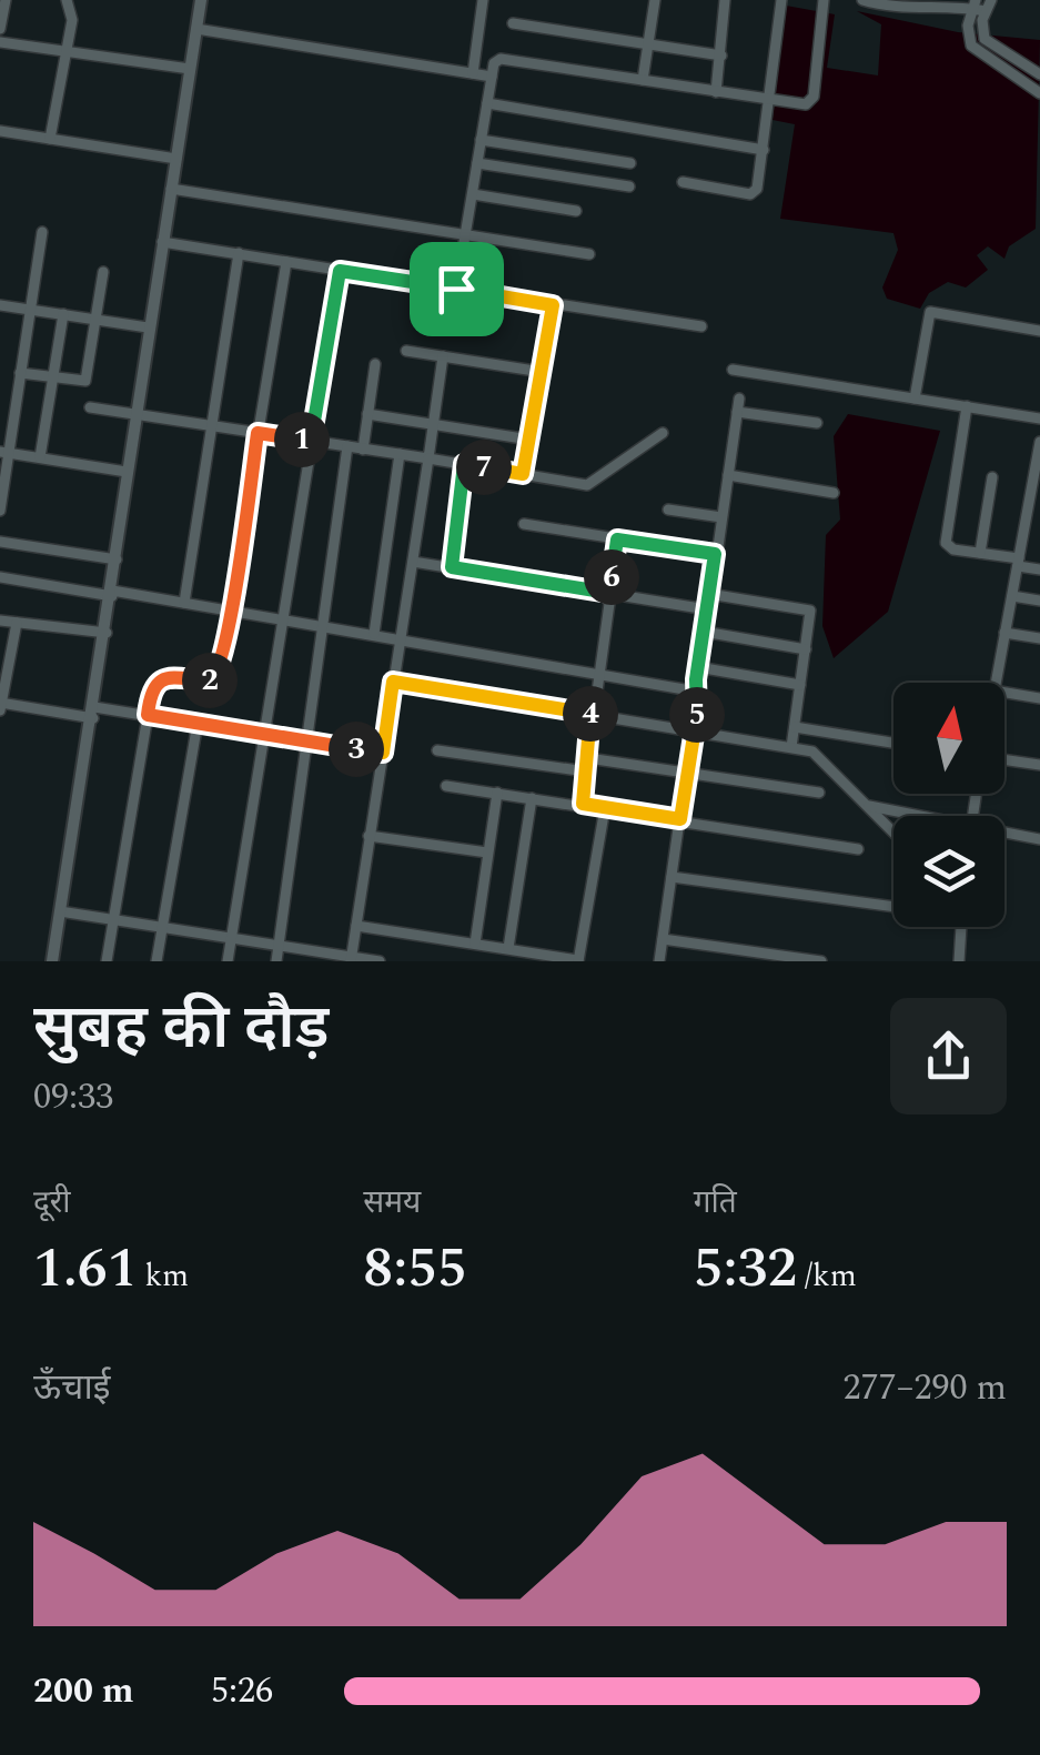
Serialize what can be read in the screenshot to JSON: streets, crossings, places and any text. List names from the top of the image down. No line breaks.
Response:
{"north":"top","page":{"pins":["1","7","6","2","4","5","3"],"heading":["सुबह की दौड़","09:33"],"stats":[["दूरी","1.61 km"],["समय","8:55"],["गति","5:32 /km"]],"chart":["ऊँचाई","277–290 m"],"list":[{"name":"200 m","note":"5:26"}]}}
